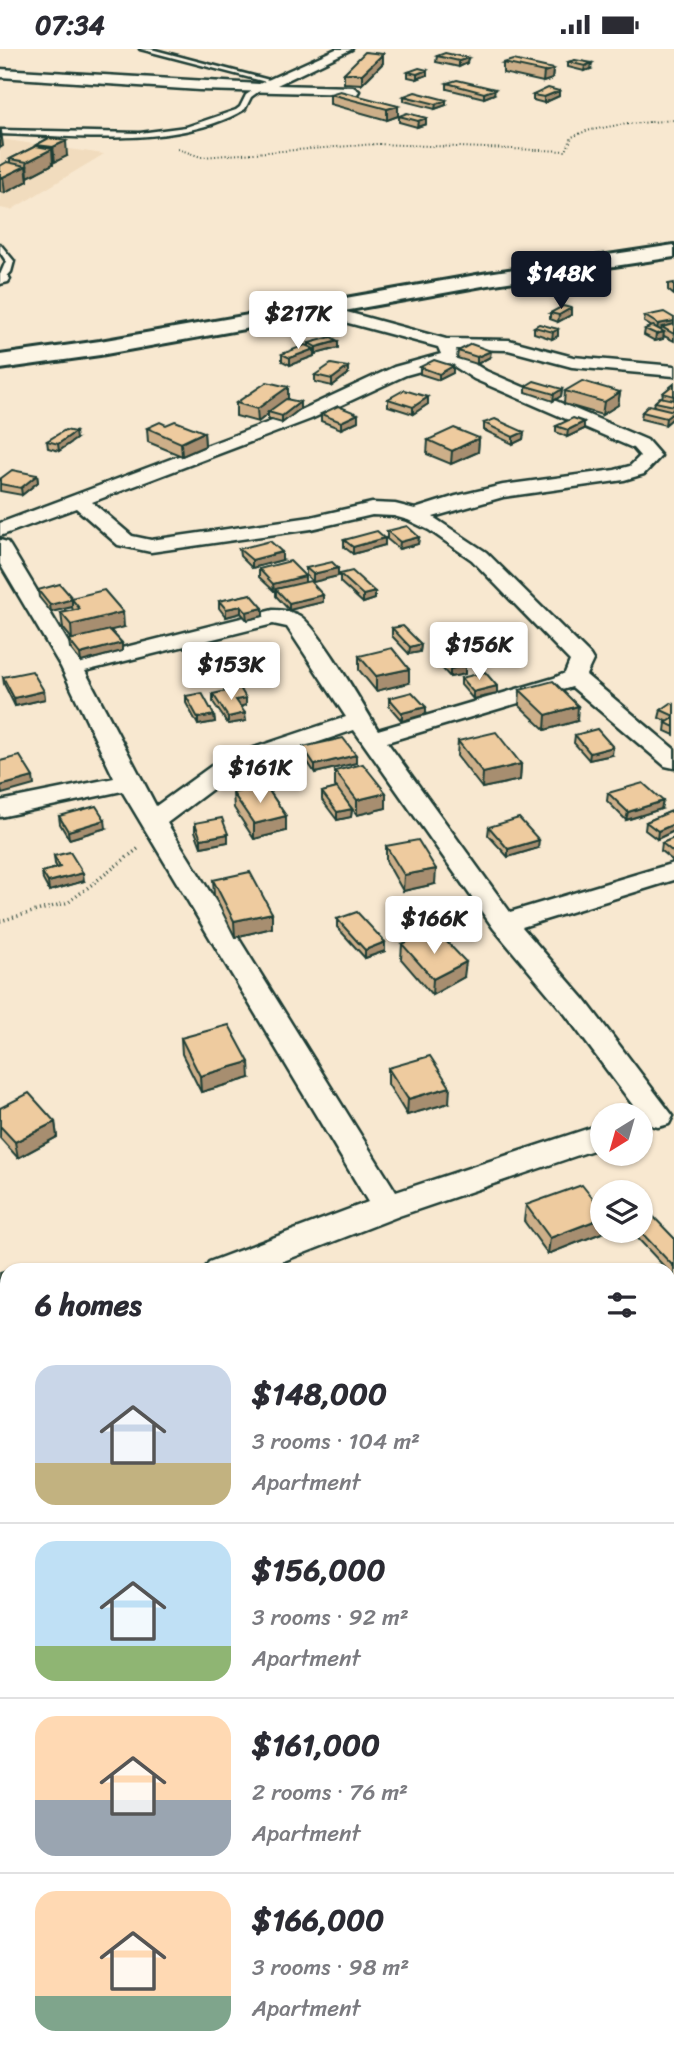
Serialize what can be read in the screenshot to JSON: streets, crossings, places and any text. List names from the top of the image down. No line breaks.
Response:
{"north":"bottom left","page":{"status":"07:34","price":["$148K","$217K","$156K","$153K","$161K","$166K"],"heading":"6 homes","list":[{"name":"$148,000","note":"3 rooms · 104 m² · Apartment"},{"name":"$156,000","note":"3 rooms · 92 m² · Apartment"},{"name":"$161,000","note":"2 rooms · 76 m² · Apartment"},{"name":"$166,000","note":"3 rooms · 98 m² · Apartment"}]}}
